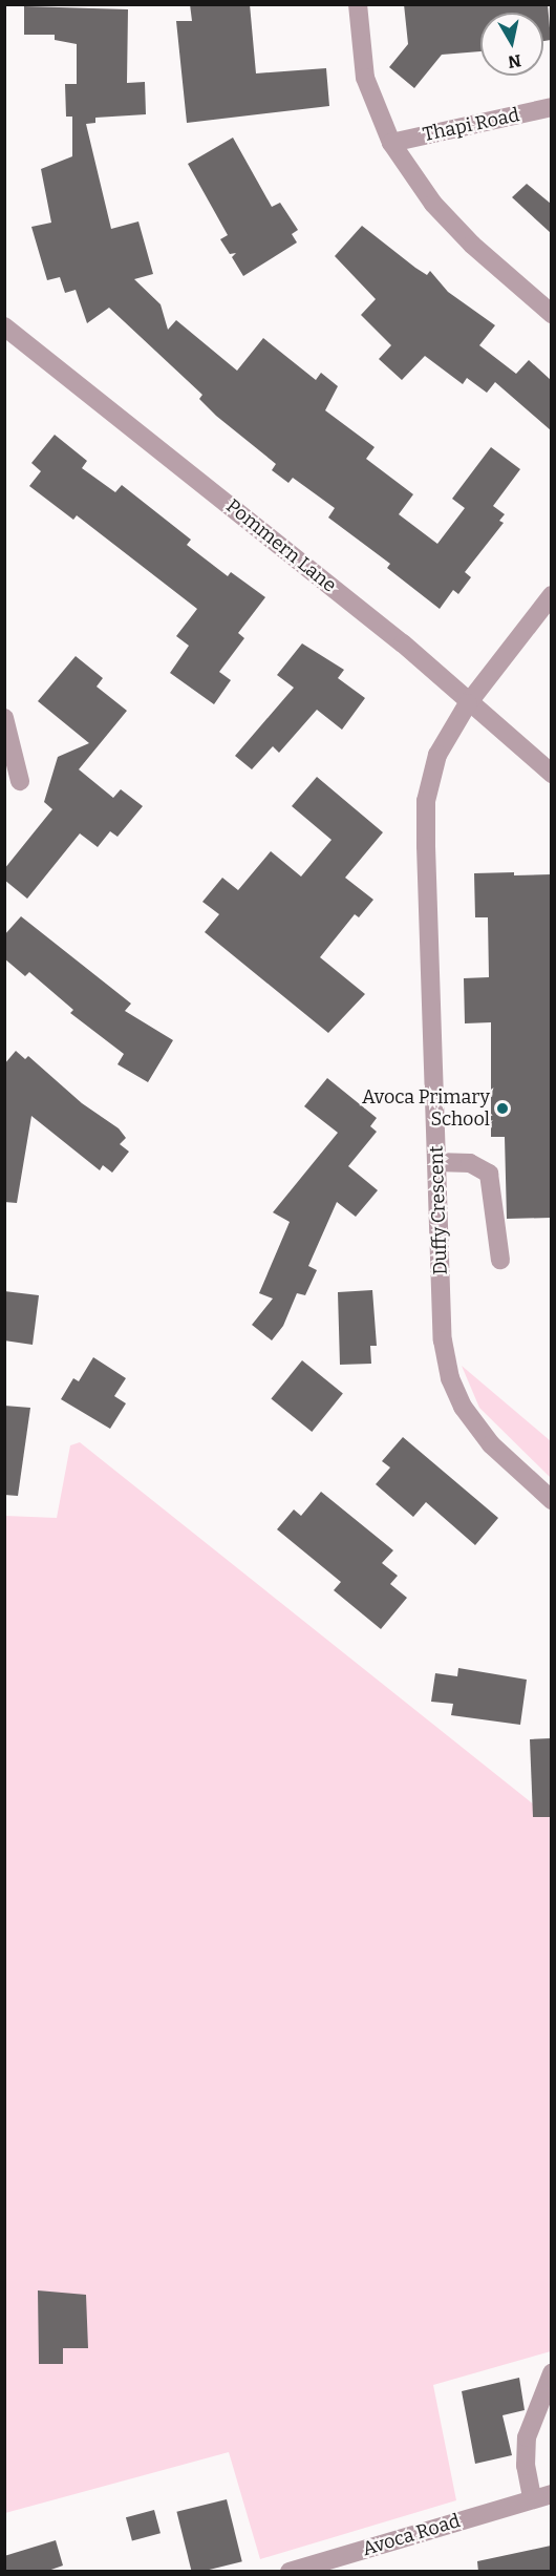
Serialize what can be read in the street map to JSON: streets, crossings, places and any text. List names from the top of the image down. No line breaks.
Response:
{"streets":{"street":["Thapi Road","Pommern Lane","Duffy Crescent","Avoca Road"]},"crossings":[["Pommern Lane","Duffy Crescent"]],"places":["Avoca Primary School"],"north":"bottom"}
